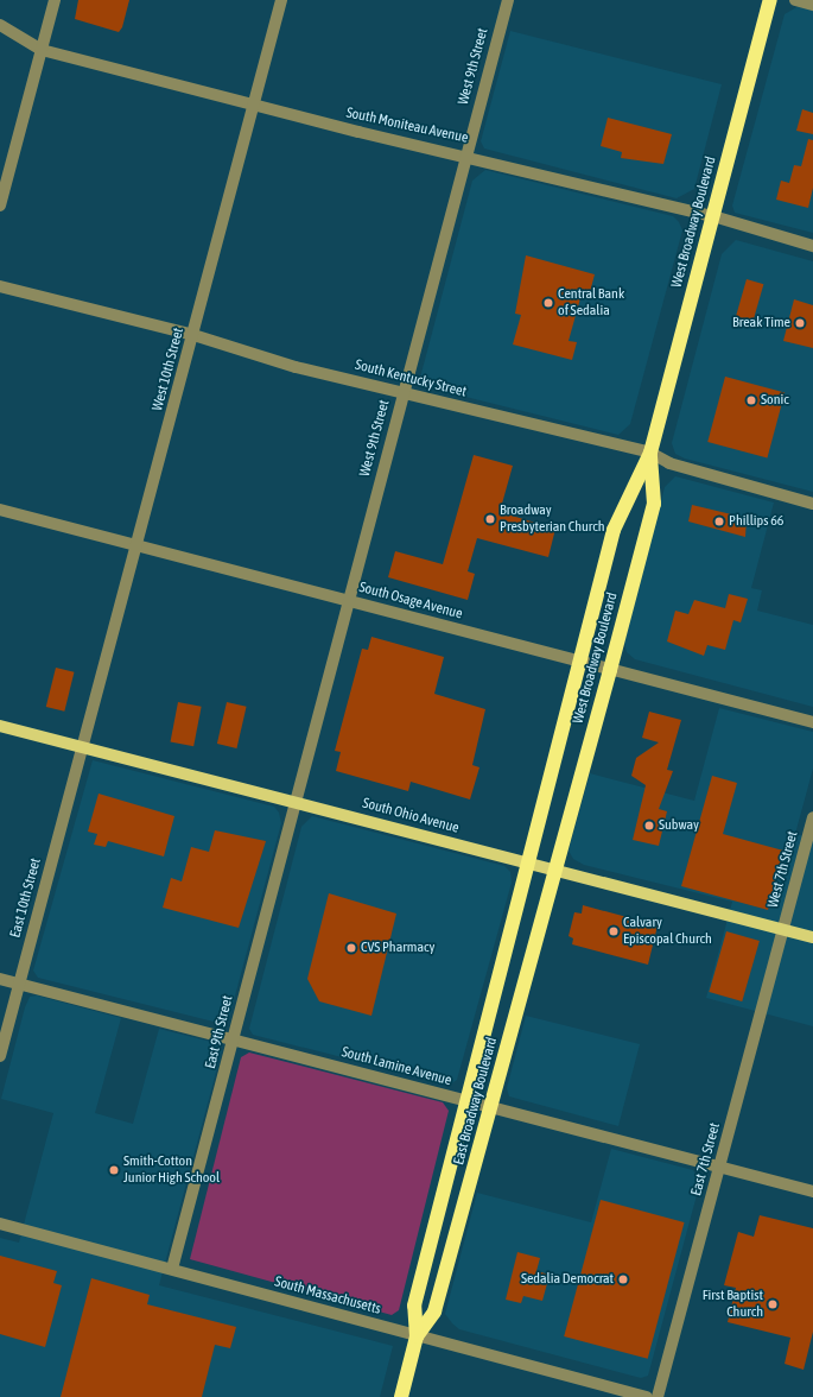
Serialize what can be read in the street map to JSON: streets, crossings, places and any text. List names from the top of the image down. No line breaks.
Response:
{"streets":{"highway":["West Broadway Boulevard","East Broadway Boulevard"],"main road":["South Ohio Avenue"],"street":["West 9th Street","South Moniteau Avenue","West 10th Street","South Kentucky Street","South Osage Avenue","West 7th Street","East 10th Street","East 9th Street","South Lamine Avenue","East 7th Street","South Massachusetts"]},"crossings":[["West 9th Street","South Moniteau Avenue"],["West 9th Street","South Kentucky Street"],["West 9th Street","South Osage Avenue"],["West 9th Street","South Ohio Avenue"],["West 9th Street","East 9th Street"],["South Moniteau Avenue","West Broadway Boulevard"],["South Moniteau Avenue","West 10th Street"],["West Broadway Boulevard","South Kentucky Street"],["West Broadway Boulevard","South Osage Avenue"],["West Broadway Boulevard","South Ohio Avenue"],["West Broadway Boulevard","East Broadway Boulevard"],["West 10th Street","South Kentucky Street"],["West 10th Street","South Osage Avenue"],["West 10th Street","South Ohio Avenue"],["West 10th Street","East 10th Street"],["South Ohio Avenue","West 7th Street"],["South Ohio Avenue","East 10th Street"],["South Ohio Avenue","East 9th Street"],["South Ohio Avenue","East Broadway Boulevard"],["South Ohio Avenue","East 7th Street"],["West 7th Street","East 7th Street"],["East 10th Street","South Lamine Avenue"],["East 9th Street","South Lamine Avenue"],["East 9th Street","South Massachusetts"],["South Lamine Avenue","East Broadway Boulevard"],["South Lamine Avenue","East 7th Street"],["East Broadway Boulevard","South Massachusetts"]],"places":["Central Bank of Sedalia","Break Time","Sonic","Broadway Presbyterian Church","Phillips 66","Subway","Calvary Episcopal Church","CVS Pharmacy","Smith-Cotton Junior High School","Sedalia Democrat","First Baptist Church"]}
